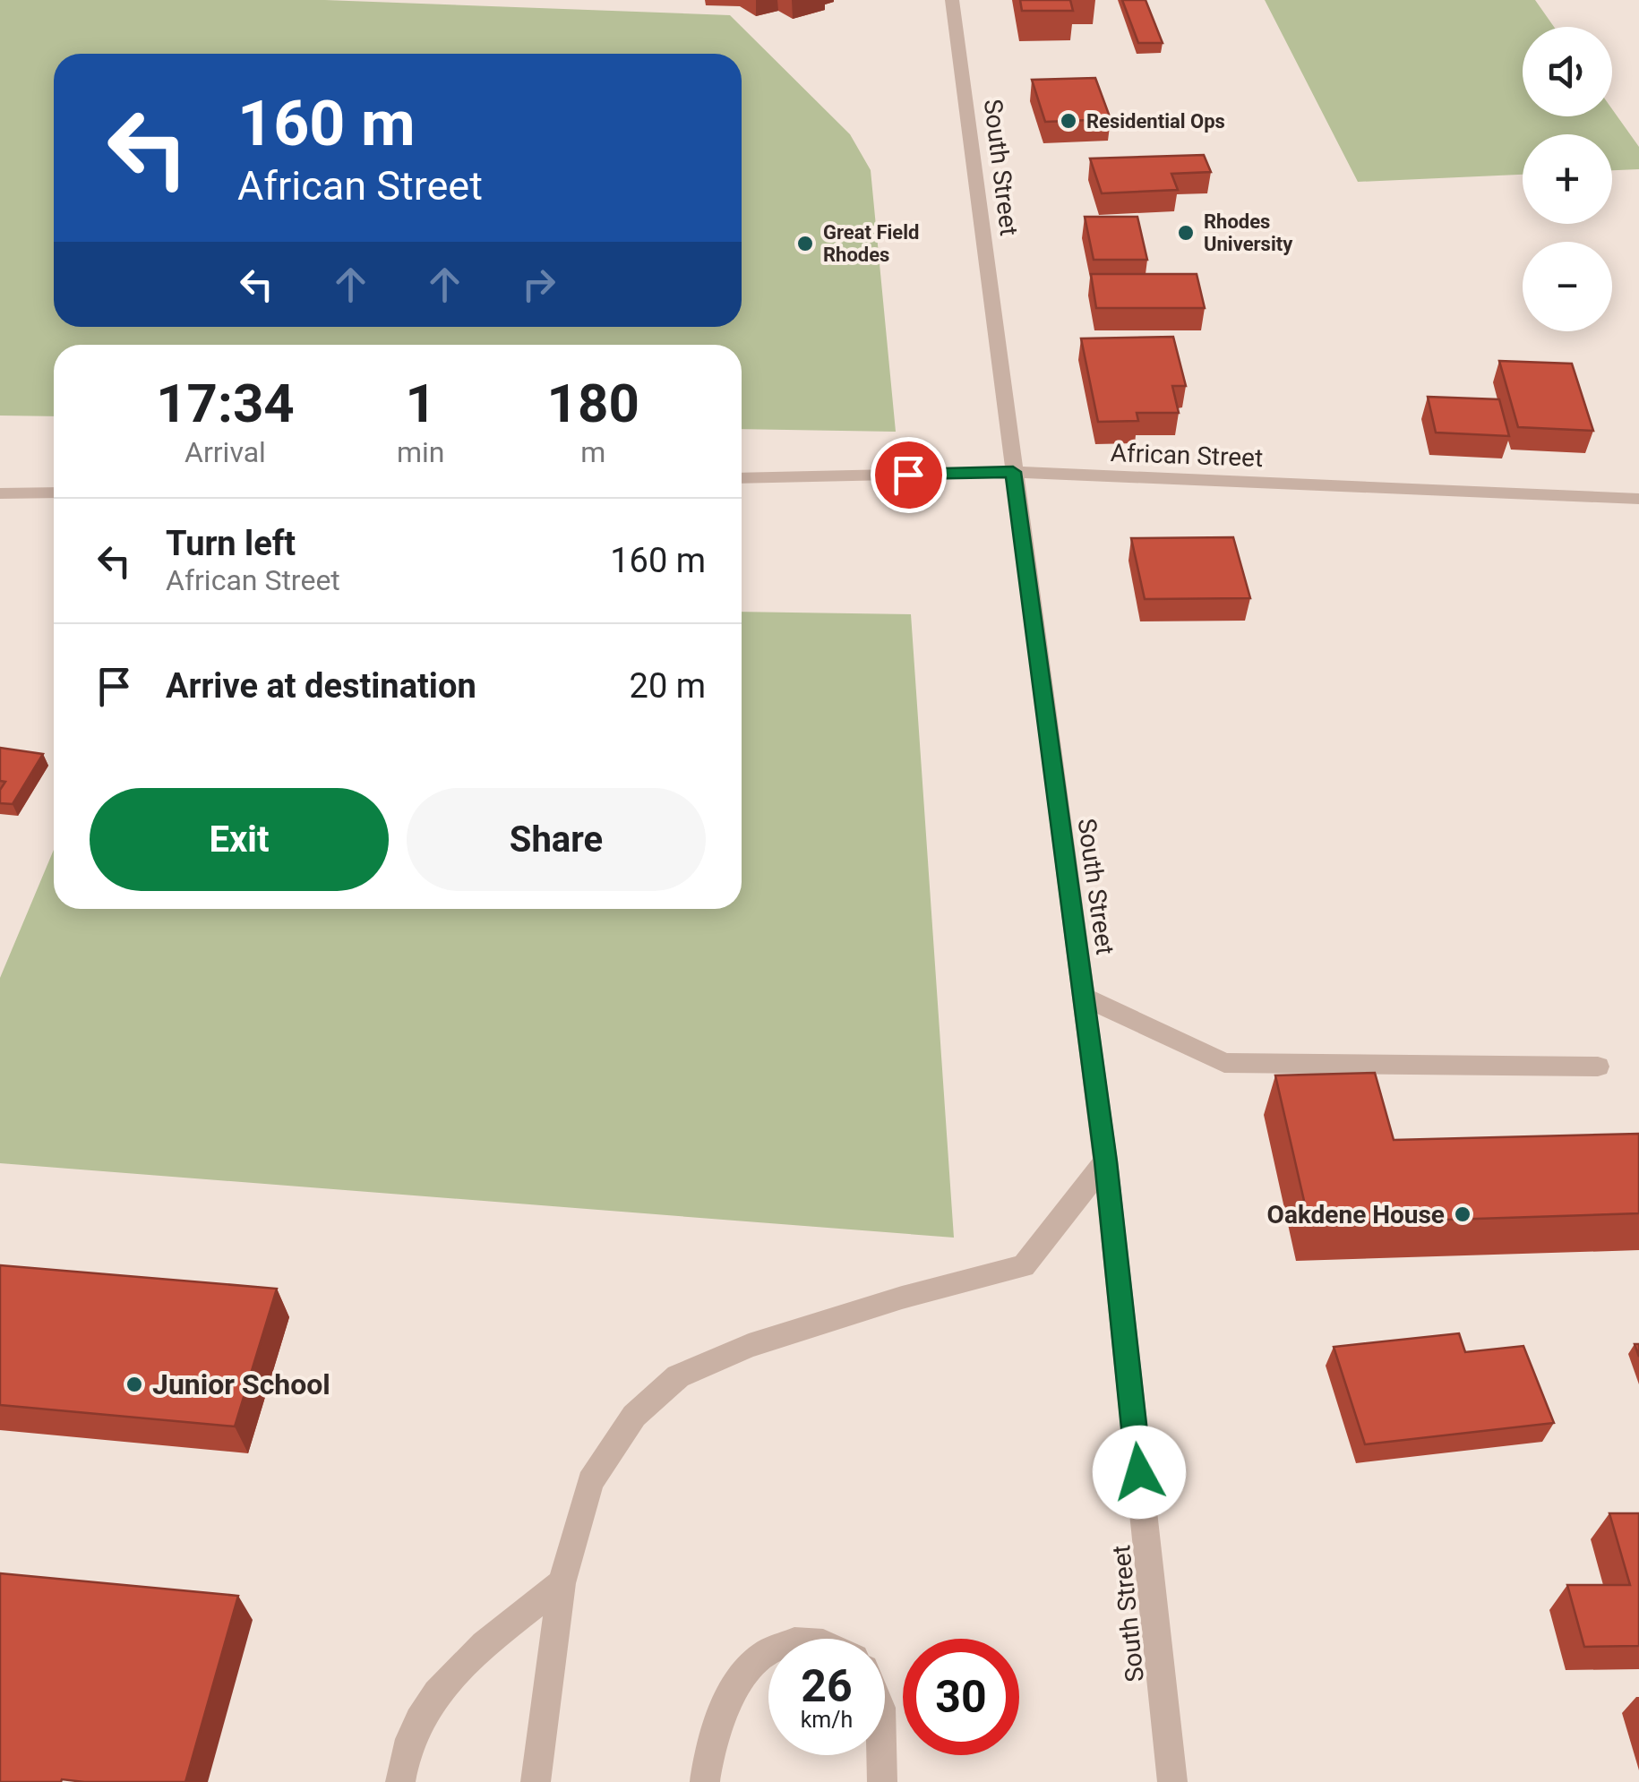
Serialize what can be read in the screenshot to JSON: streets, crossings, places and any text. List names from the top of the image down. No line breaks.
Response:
{"streets":{"street":["South Street","African Street"]},"crossings":[["South Street","African Street"]],"places":["Residential Ops","Rhodes University","Great Field Rhodes","Oakdene House","Junior School"],"page":{"map_buttons":["+","−"],"turn":["160 m","African Street"],"eta":["17:34","Arrival","1","min","180","m"],"list":[{"name":"Turn left","note":"African Street","value":"160 m"},{"name":"Arrive at destination","value":"20 m"}],"buttons":["Exit","Share"],"speed":"26 km/h","limit":"30"}}
